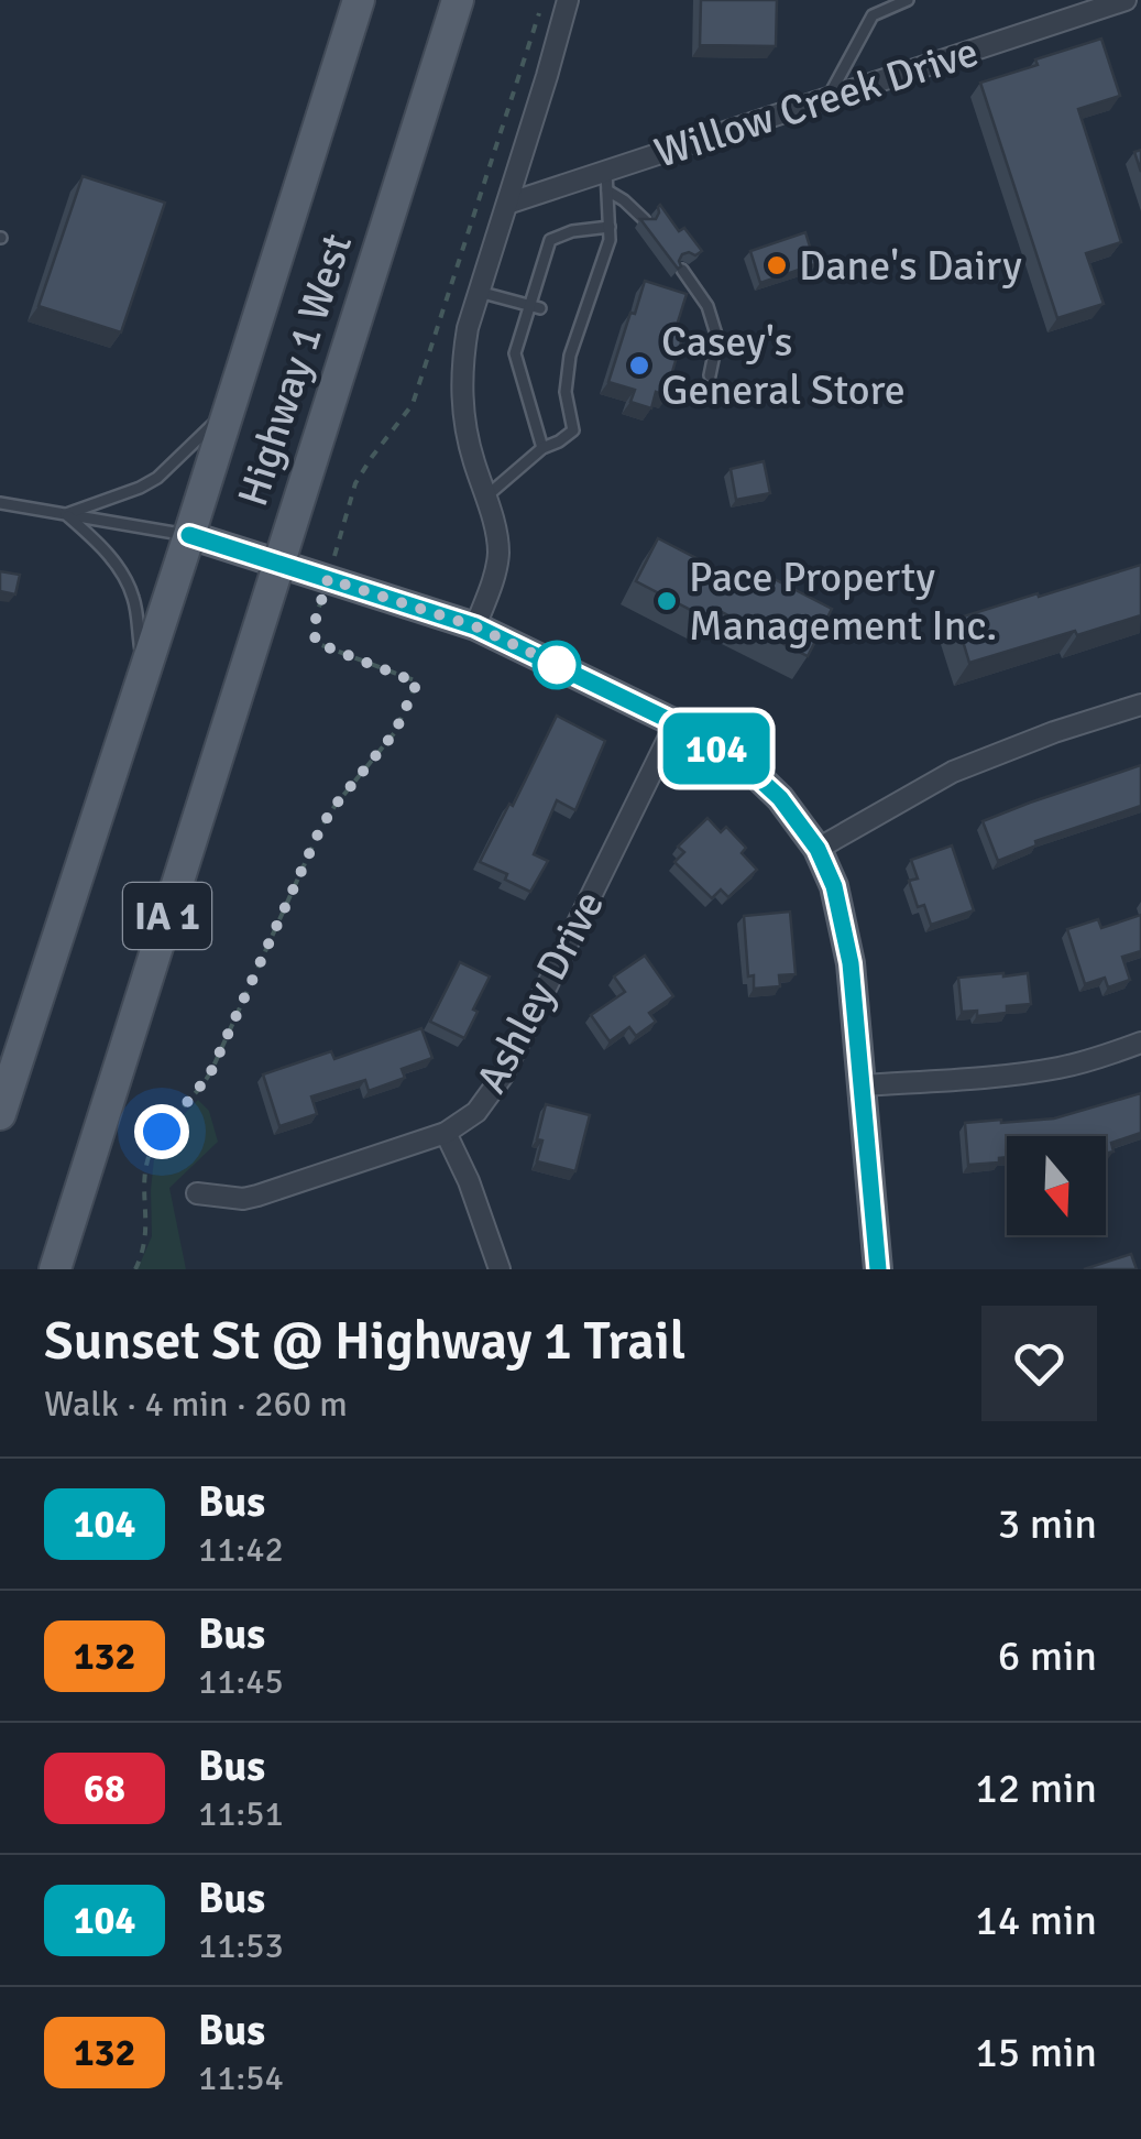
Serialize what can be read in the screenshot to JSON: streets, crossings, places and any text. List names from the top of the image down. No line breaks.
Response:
{"streets":{"main road":["Highway 1 West","IA 1"],"street":["Willow Creek Drive","Ashley Drive"]},"places":["Dane's Dairy","Casey's General Store","Pace Property Management Inc."],"lines":["bus line 104"],"north":"bottom","page":{"on_map":"104","heading":["Sunset St @ Highway 1 Trail","Walk · 4 min · 260 m"],"list":[{"mark":"104","name":"Bus","note":"11:42","value":"3 min"},{"mark":"132","name":"Bus","note":"11:45","value":"6 min"},{"mark":"68","name":"Bus","note":"11:51","value":"12 min"},{"mark":"104","name":"Bus","note":"11:53","value":"14 min"},{"mark":"132","name":"Bus","note":"11:54","value":"15 min"}]}}
